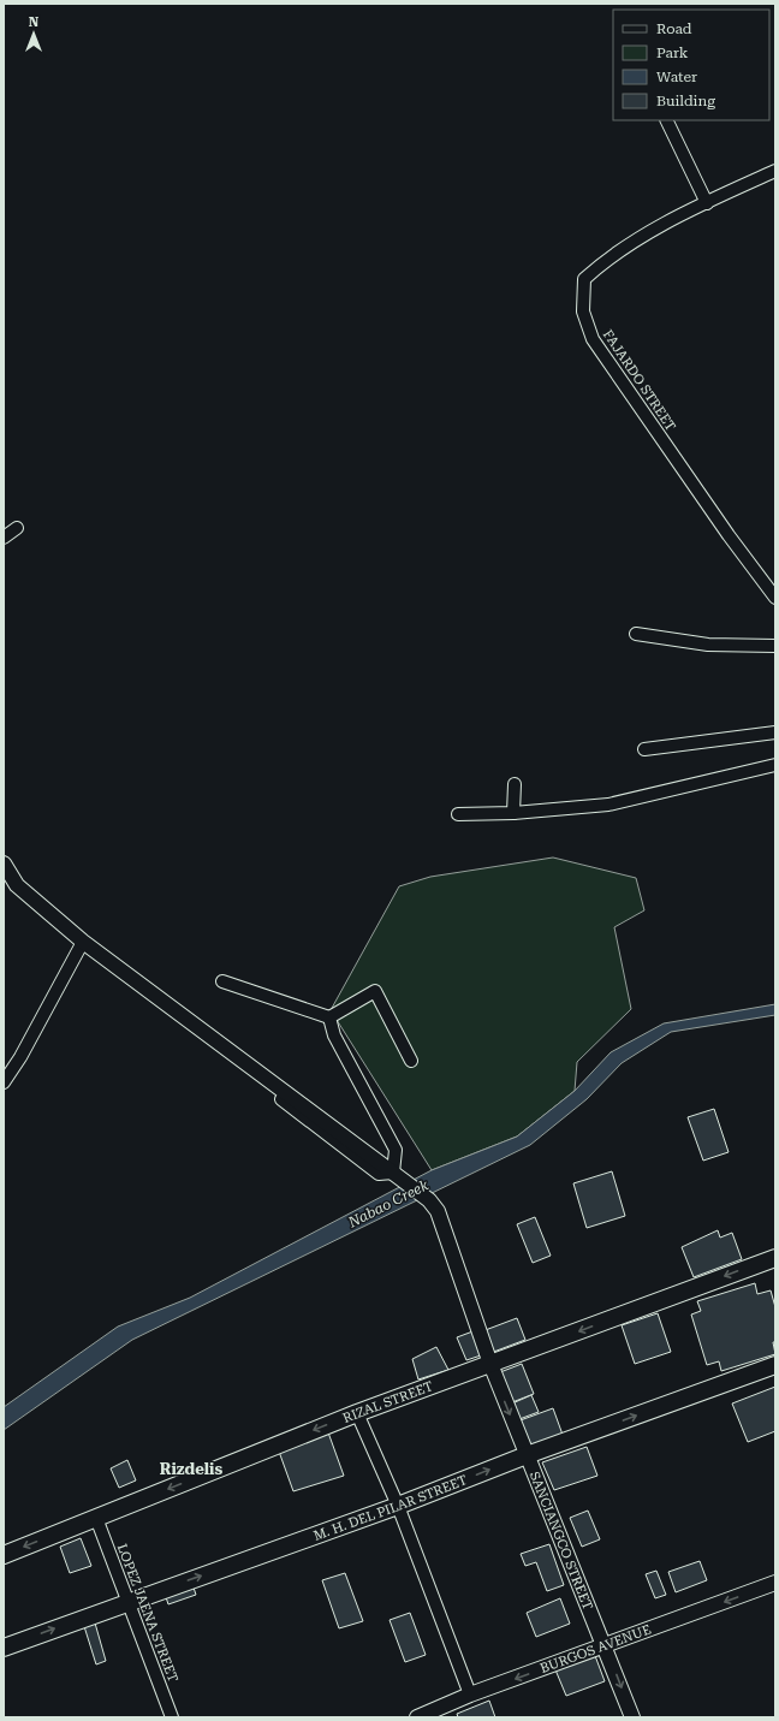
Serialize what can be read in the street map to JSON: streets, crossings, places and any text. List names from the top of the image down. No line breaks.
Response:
{"streets":{"main road":["RIZAL STREET","M. H. DEL PILAR STREET"],"street":["FAJARDO STREET","SANCIANGCO STREET","LOPEZ JAENA STREET","BURGOS AVENUE"]},"crossings":[["RIZAL STREET","SANCIANGCO STREET"],["RIZAL STREET","LOPEZ JAENA STREET"],["M. H. DEL PILAR STREET","SANCIANGCO STREET"],["M. H. DEL PILAR STREET","LOPEZ JAENA STREET"],["SANCIANGCO STREET","BURGOS AVENUE"]],"one_way":["RIZAL STREET","M. H. DEL PILAR STREET","BURGOS AVENUE"],"districts":["Rizdelis"],"water":["Nabao Creek"],"legend":["Road","Park","Water","Building"],"north":"top"}
